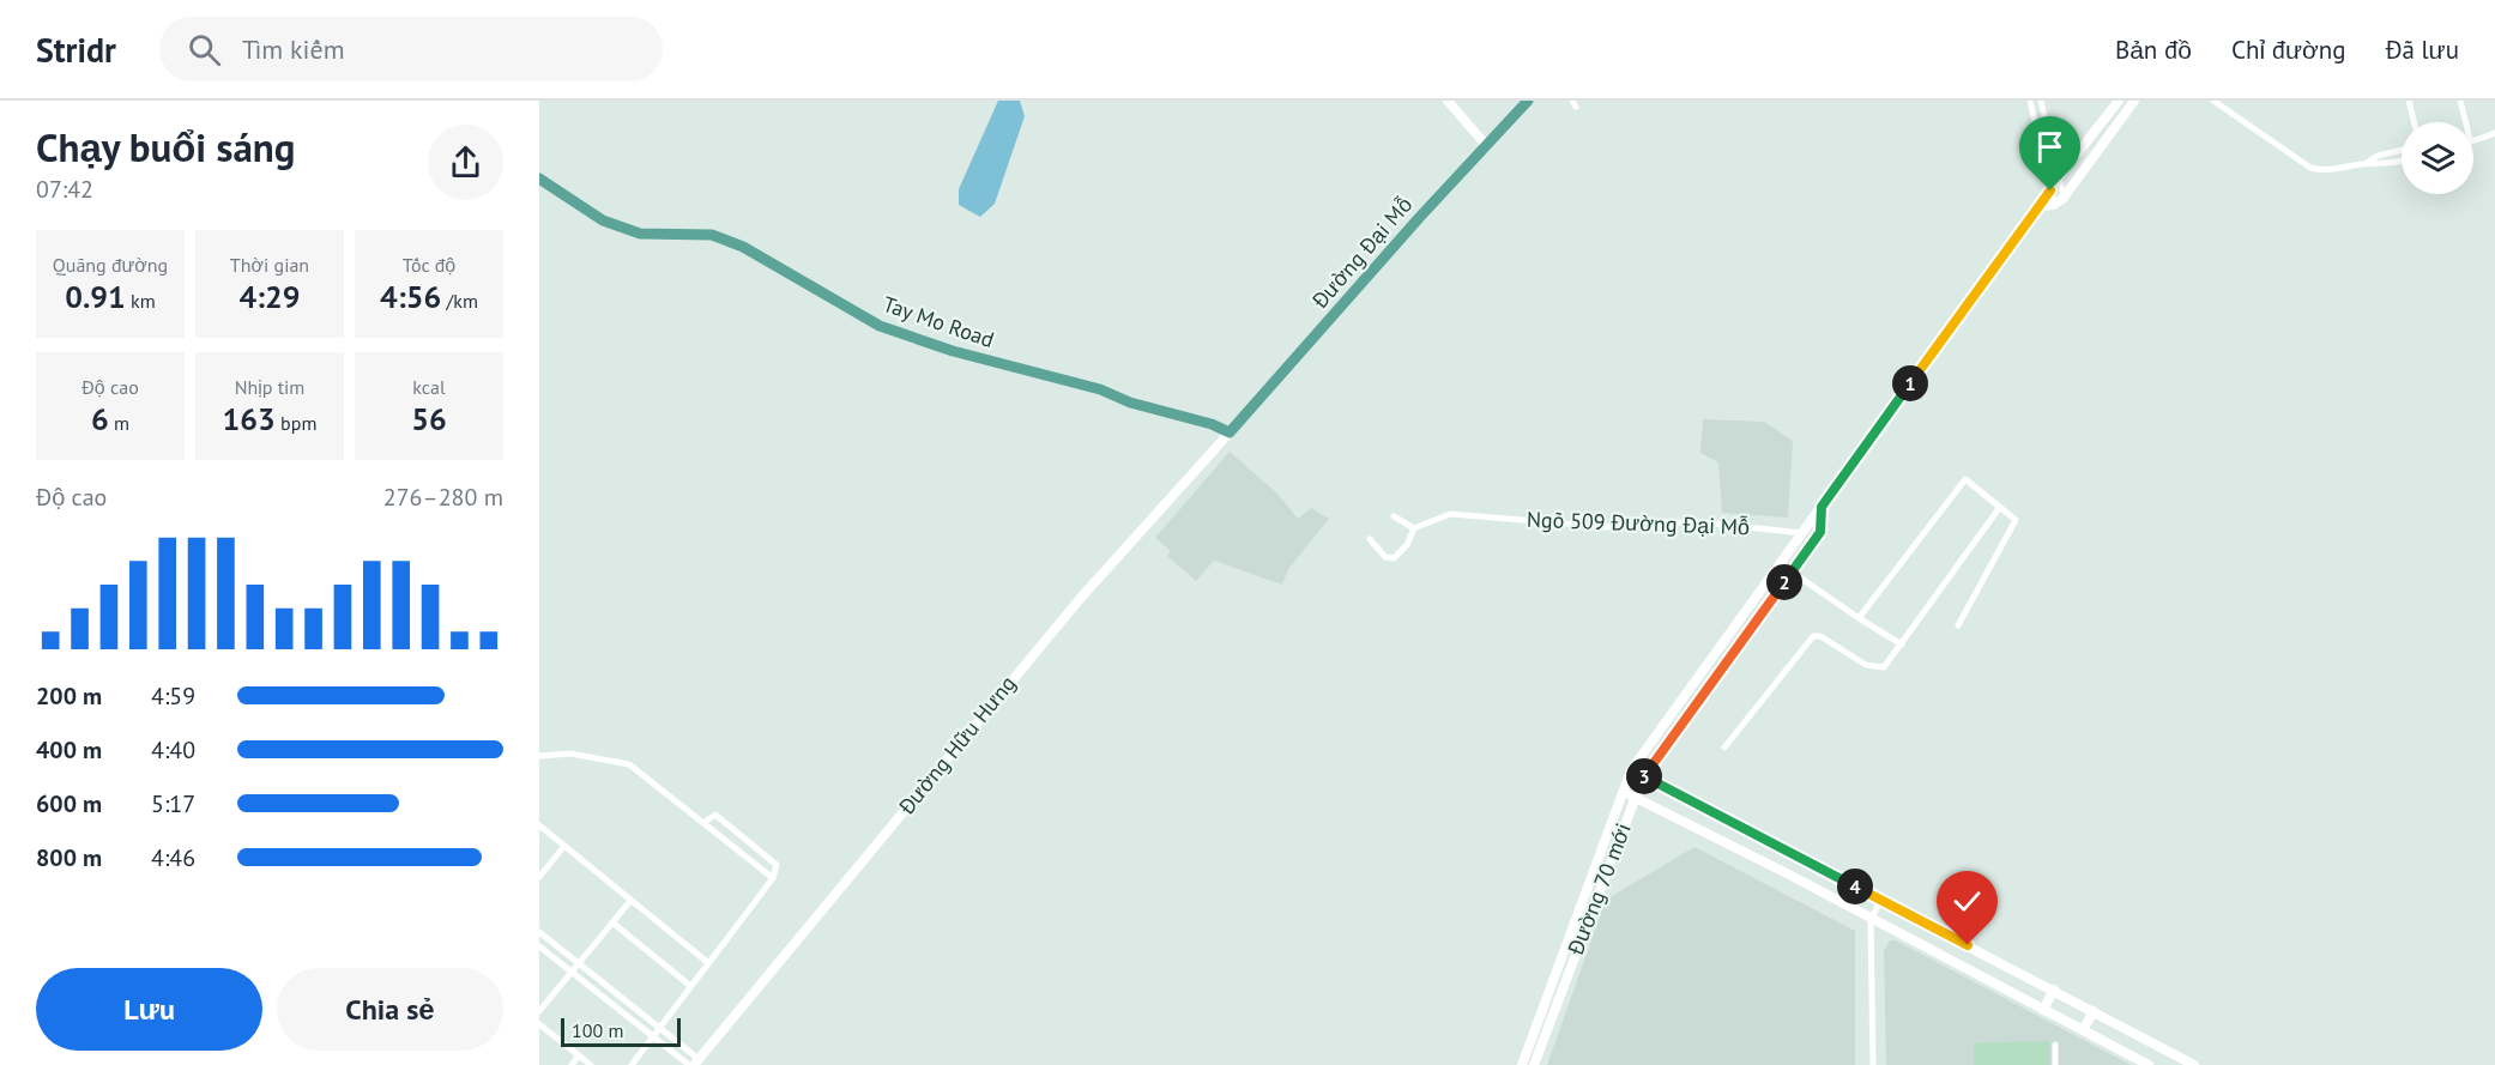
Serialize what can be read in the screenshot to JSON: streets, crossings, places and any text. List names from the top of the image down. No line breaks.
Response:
{"streets":{"main road":["Đường Đại Mỗ","Tay Mo Road","Đường Hữu Hưng","Đường 70 mới"],"street":["Ngõ 509 Đường Đại Mỗ"]},"crossings":[["Đường Đại Mỗ","Tay Mo Road"],["Đường Đại Mỗ","Đường Hữu Hưng"],["Tay Mo Road","Đường Hữu Hưng"],["Ngõ 509 Đường Đại Mỗ","Đường 70 mới"]],"scale_bar":"100 m","page":{"header":"Stridr","search":"Tìm kiếm","nav":["Bản đồ","Chỉ đường","Đã lưu"],"heading":["Chạy buổi sáng","07:42"],"stats":[["Quãng đường","0.91 km"],["Thời gian","4:29"],["Tốc độ","4:56 /km"],["Độ cao","6 m"],["Nhịp tim","163 bpm"],["kcal","56"]],"pins":["1","2","3","4"],"chart":["Độ cao","276–280 m"],"list":[{"name":"200 m","note":"4:59"},{"name":"400 m","note":"4:40"},{"name":"600 m","note":"5:17"},{"name":"800 m","note":"4:46"}],"buttons":["Lưu","Chia sẻ"],"scale":"100 m"}}
